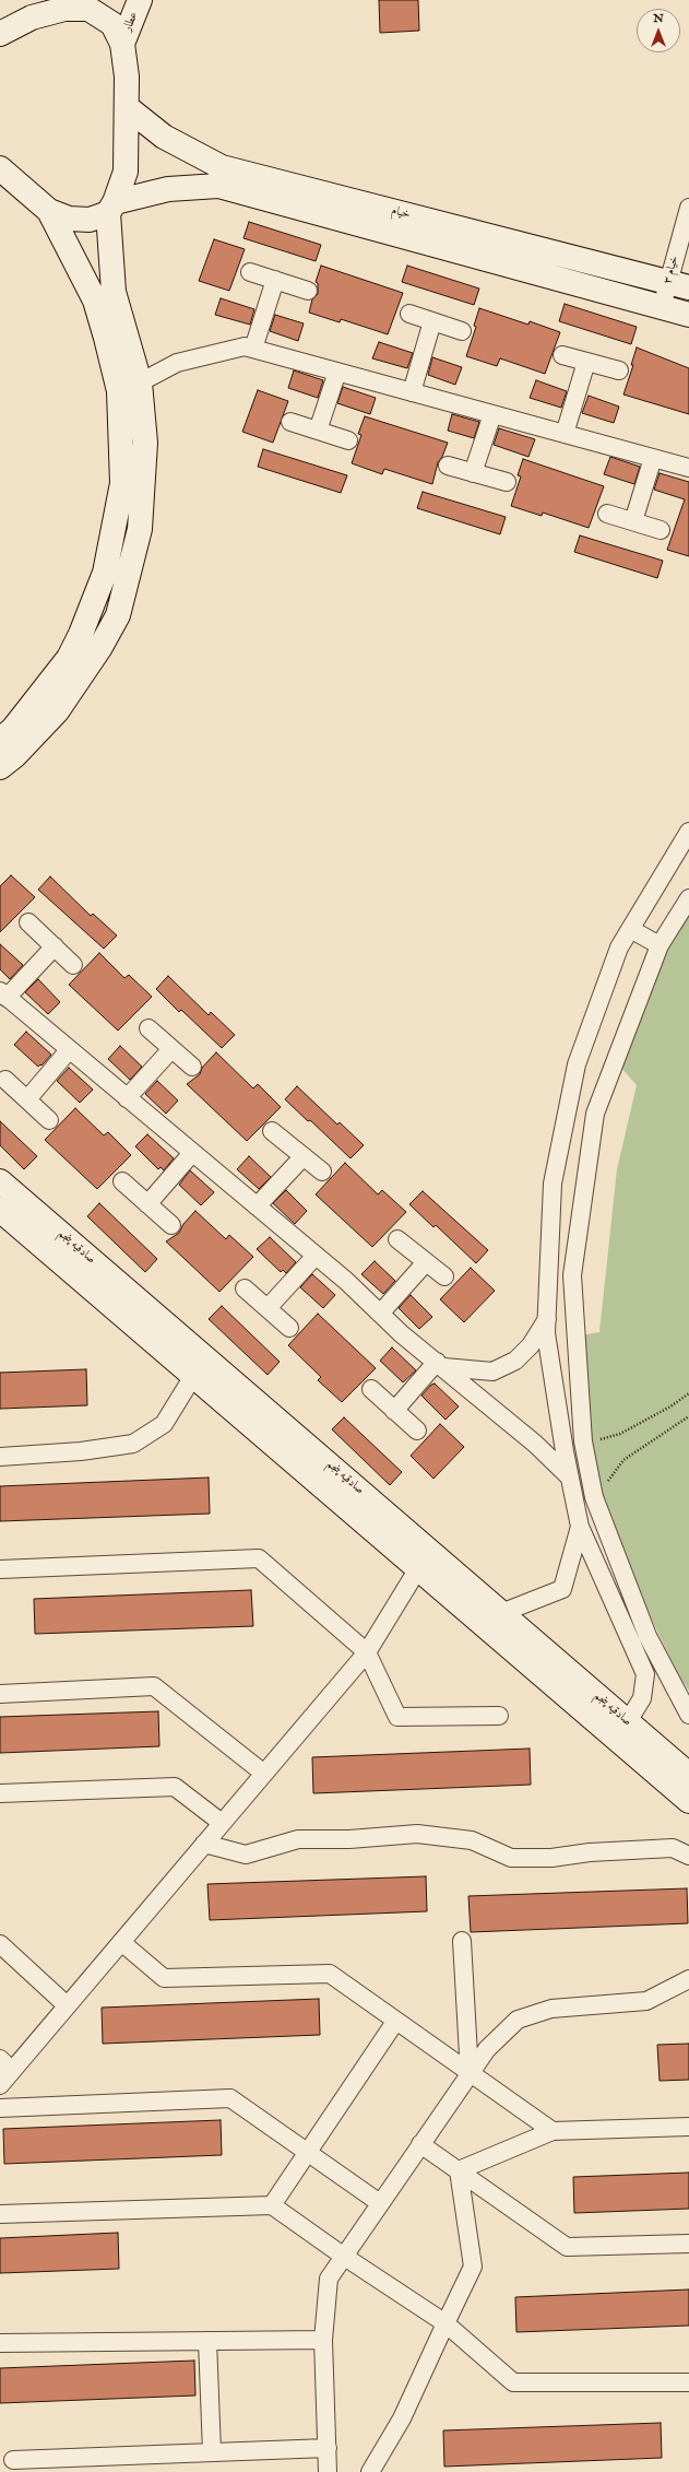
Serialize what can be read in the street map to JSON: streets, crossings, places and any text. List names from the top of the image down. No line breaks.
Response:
{"streets":{"street":["عطار","خیام","خیام ۳","صادقیه پنجم"]},"crossings":[["خیام","خیام ۳"]],"north":"top"}
